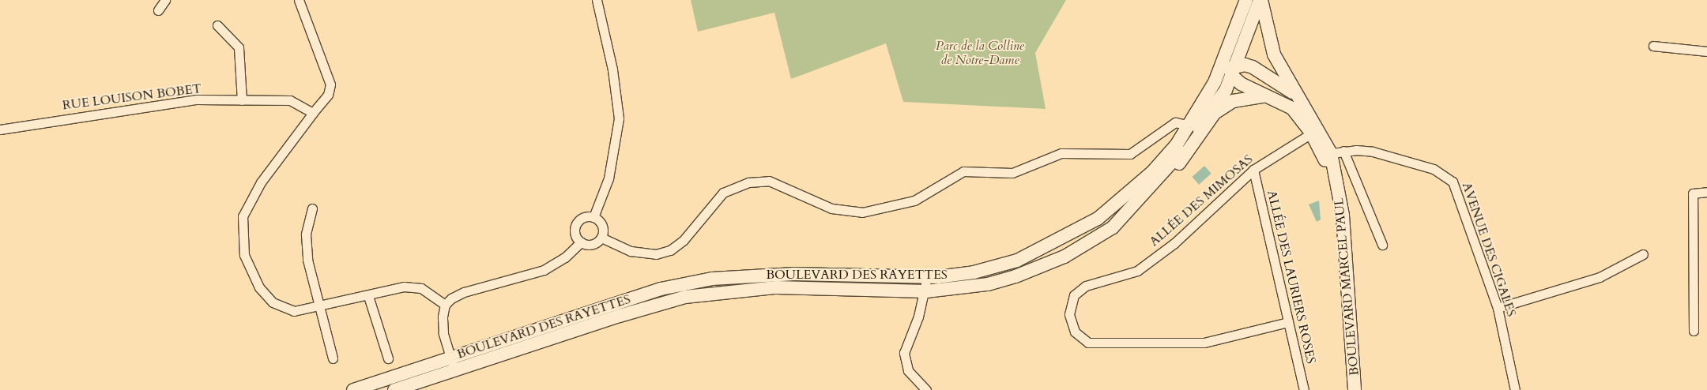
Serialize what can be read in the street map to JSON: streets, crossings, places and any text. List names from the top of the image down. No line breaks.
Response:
{"streets":{"main road":["BOULEVARD DES RAYETTES","BOULEVARD MARCEL PAUL"],"street":["RUE LOUISON BOBET","ALLÉE DES MIMOSAS","AVENUE DES CIGALES","ALLÉE DES LAURIERS ROSES"]},"crossings":[["ALLÉE DES MIMOSAS","ALLÉE DES LAURIERS ROSES"],["ALLÉE DES MIMOSAS","BOULEVARD MARCEL PAUL"],["AVENUE DES CIGALES","BOULEVARD MARCEL PAUL"],["BOULEVARD DES RAYETTES","BOULEVARD MARCEL PAUL"]],"parks":["Parc de la Colline de Notre-Dame"]}
